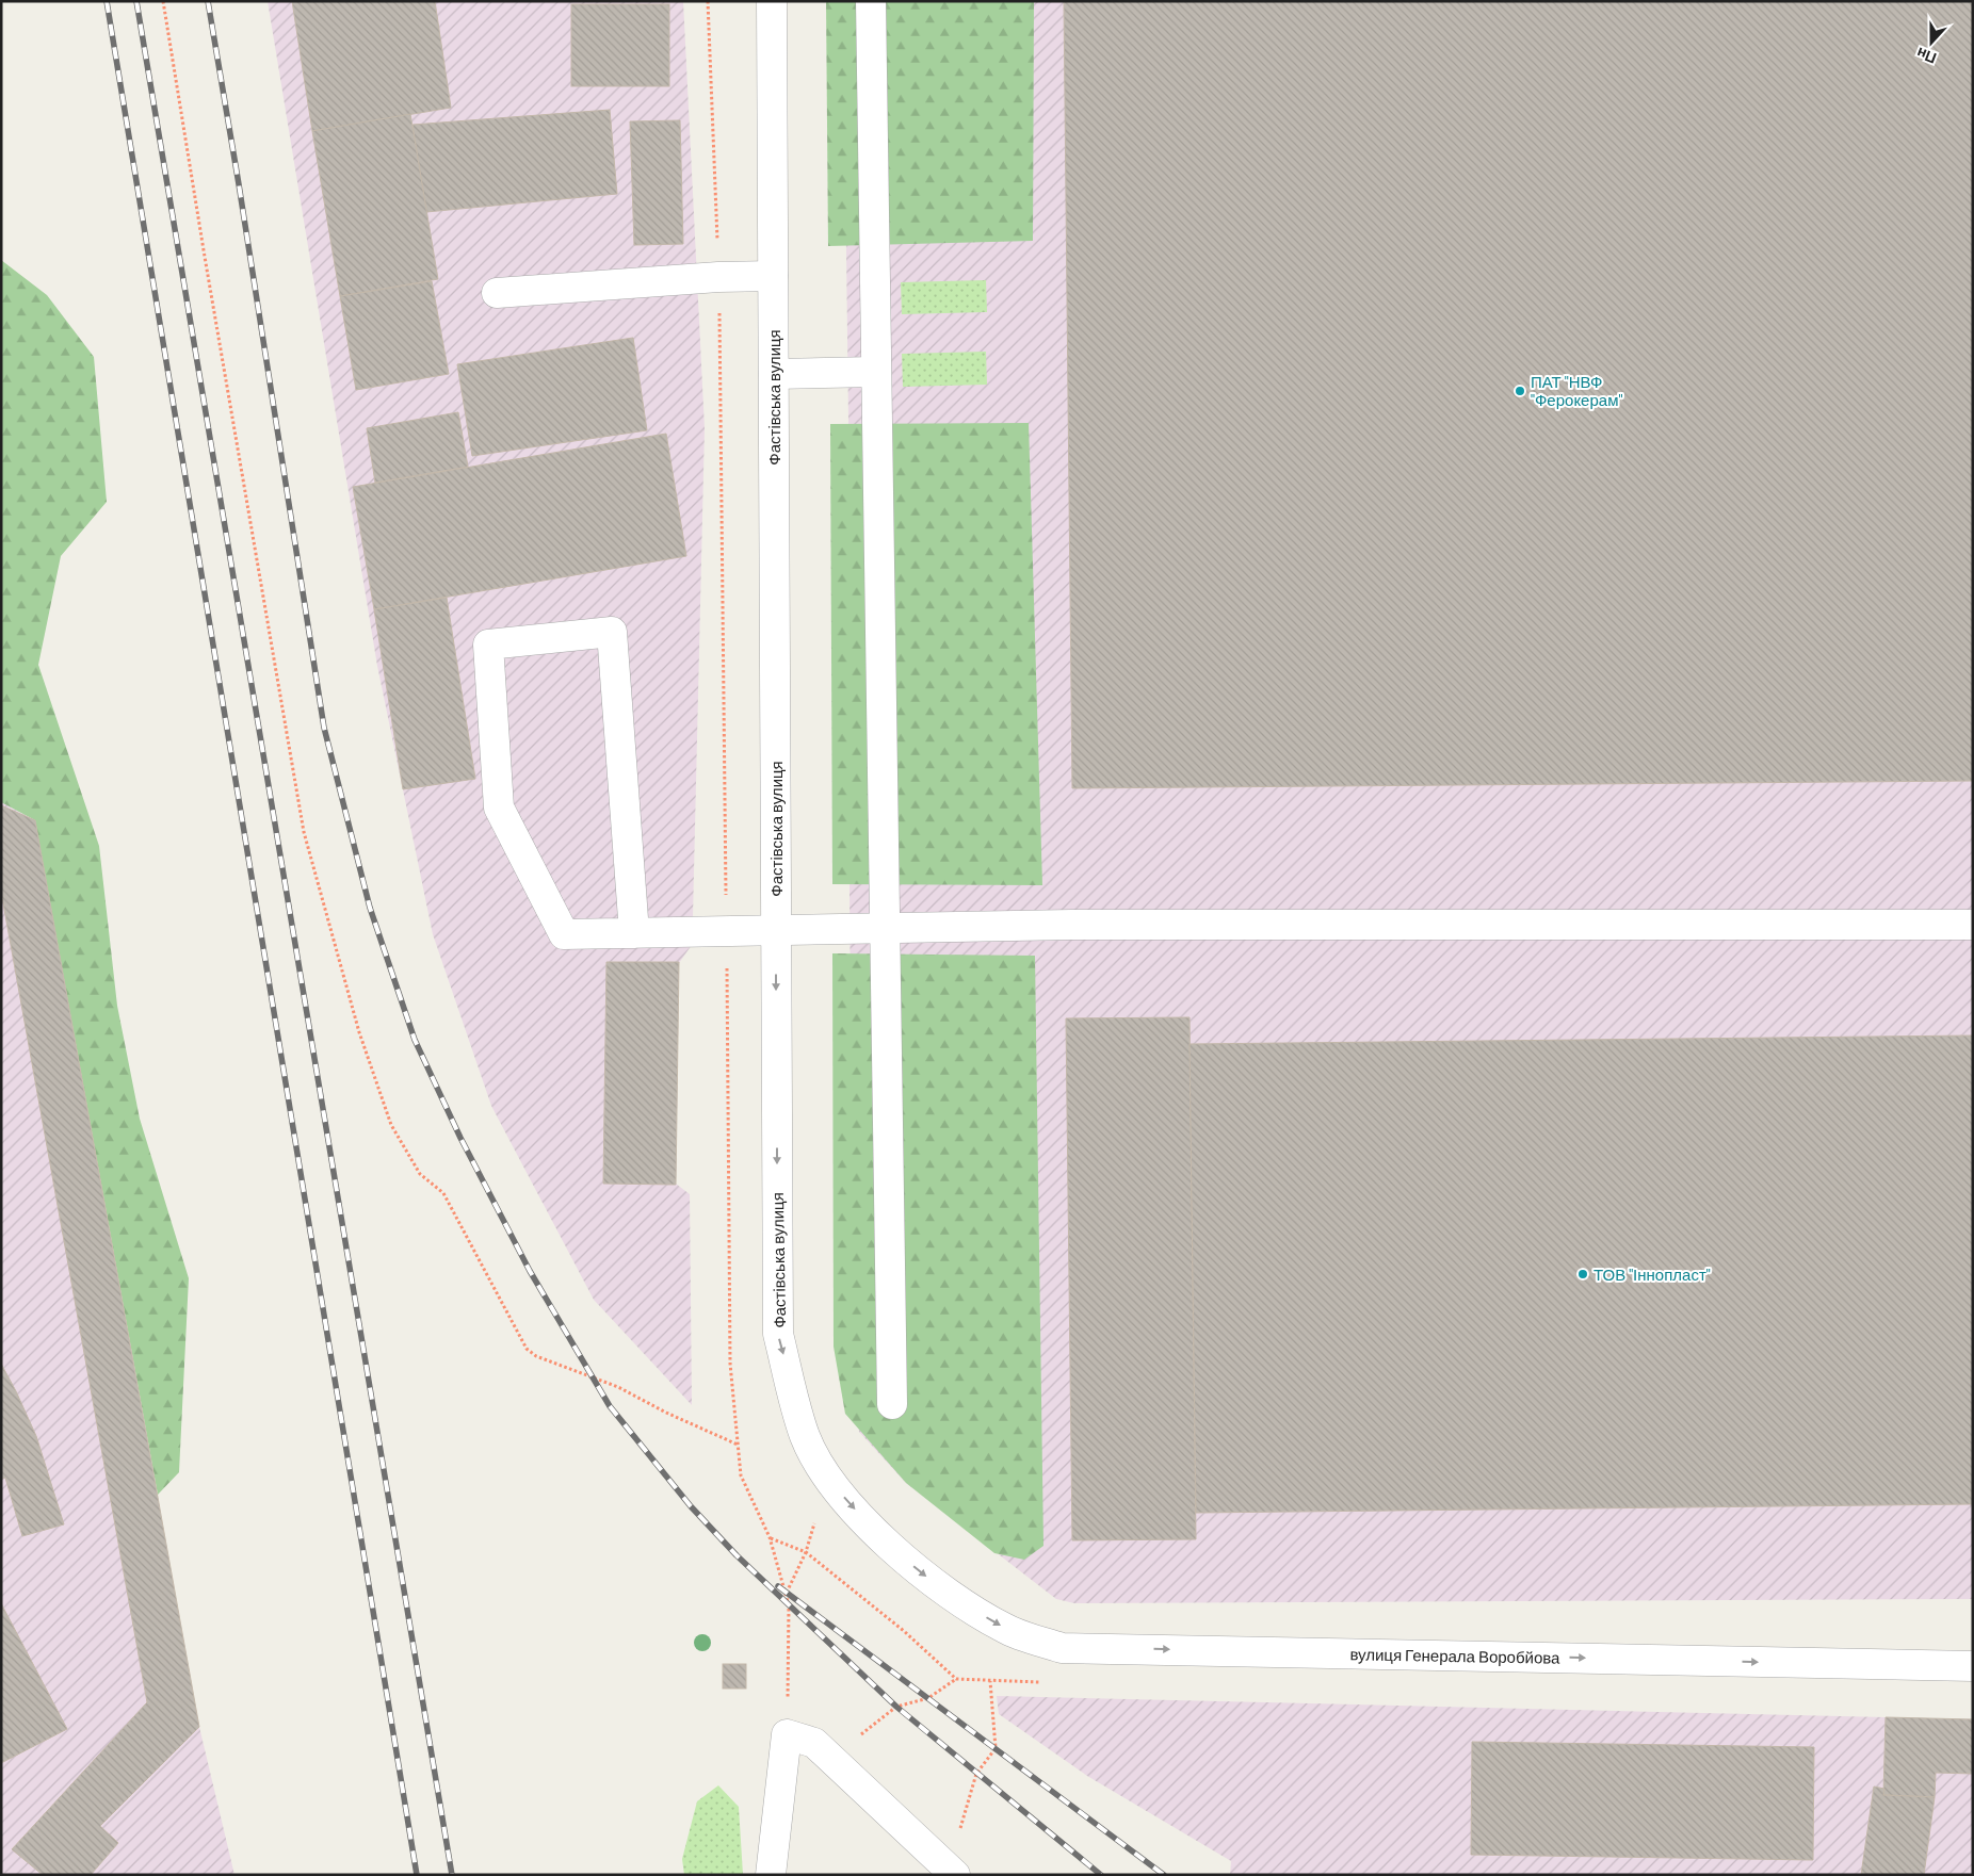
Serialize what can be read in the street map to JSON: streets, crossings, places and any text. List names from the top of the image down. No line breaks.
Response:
{"streets":{"street":["Фастівська вулиця","вулиця Генерала Воробйова"]},"crossings":[["Фастівська вулиця","вулиця Генерала Воробйова"]],"one_way":["вулиця Генерала Воробйова"],"places":["ПАТ \"НВФ \"Ферокерам\"","ТОВ \"Іннопласт\""],"north":"bottom"}
